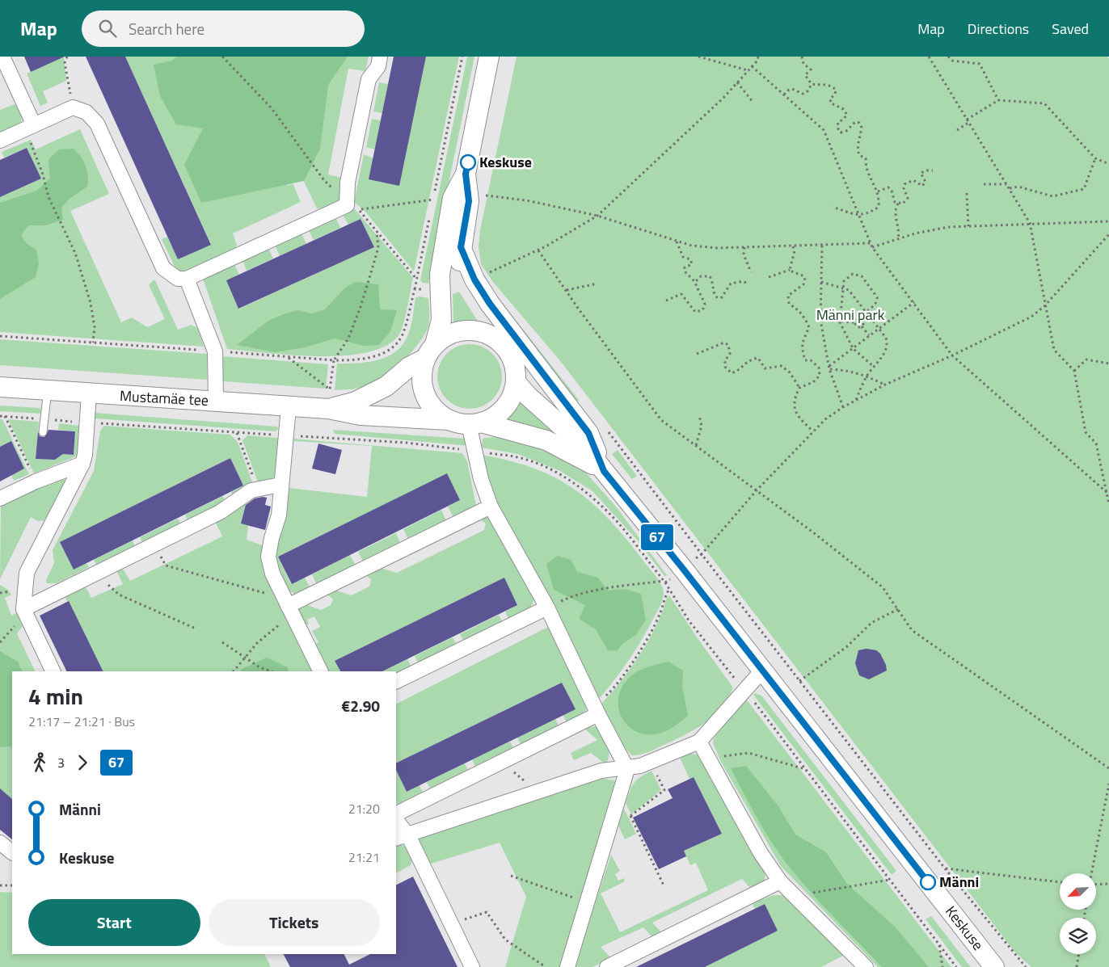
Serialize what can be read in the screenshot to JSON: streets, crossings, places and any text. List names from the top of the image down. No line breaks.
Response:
{"streets":{"main road":["Mustamäe tee","Keskuse"]},"crossings":[["Mustamäe tee","Keskuse"]],"parks":["Männi park"],"places":["Keskuse","Männi"],"lines":["bus line 67"],"north":"bottom left","page":{"header":"Map","search":"Search here","nav":["Map","Directions","Saved"],"on_map":"67","heading":["4 min","21:17 – 21:21 · Bus","€2.90"],"legs":["3","67"],"list":[{"name":"Männi","value":"21:20"},{"name":"Keskuse","value":"21:21"}],"buttons":["Start","Tickets"]}}
